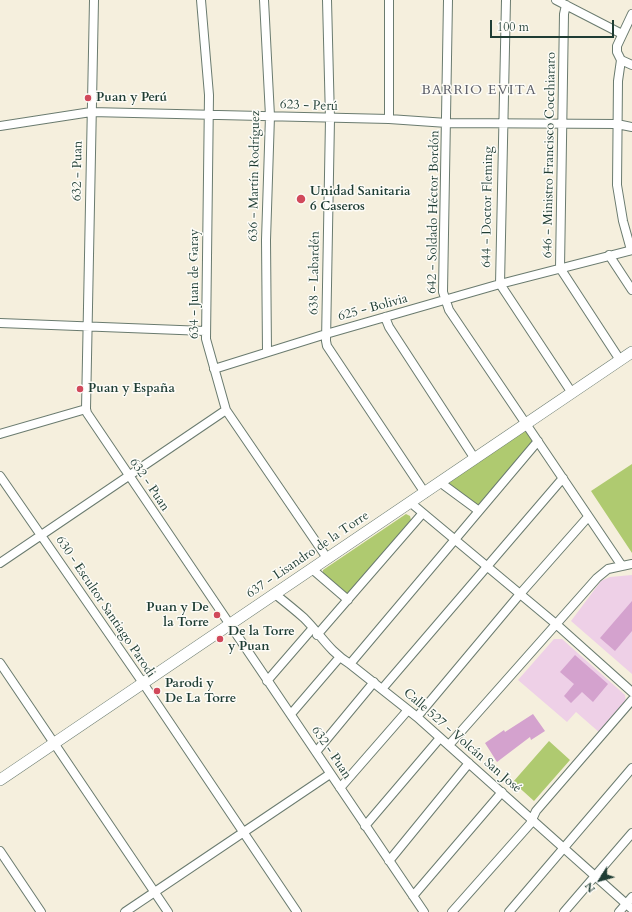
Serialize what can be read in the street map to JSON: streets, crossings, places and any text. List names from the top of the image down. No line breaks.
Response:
{"streets":{"street":["623 - Perú","646 - Ministro Francisco Cocchiararo","632 - Puan","636 - Martín Rodríguez","644 - Doctor Fleming","642 - Soldado Héctor Bordón","638 - Labardén","634 - Juan de Garay","625 - Bolivia","637 - Lisandro de la Torre","630 - Escultor Santiago Parodi","Calle 527 - Volcán San José"]},"crossings":[["623 - Perú","646 - Ministro Francisco Cocchiararo"],["623 - Perú","632 - Puan"],["623 - Perú","636 - Martín Rodríguez"],["623 - Perú","644 - Doctor Fleming"],["623 - Perú","642 - Soldado Héctor Bordón"],["623 - Perú","638 - Labardén"],["623 - Perú","634 - Juan de Garay"],["646 - Ministro Francisco Cocchiararo","625 - Bolivia"],["646 - Ministro Francisco Cocchiararo","637 - Lisandro de la Torre"],["632 - Puan","637 - Lisandro de la Torre"],["636 - Martín Rodríguez","625 - Bolivia"],["644 - Doctor Fleming","625 - Bolivia"],["644 - Doctor Fleming","637 - Lisandro de la Torre"],["642 - Soldado Héctor Bordón","625 - Bolivia"],["642 - Soldado Héctor Bordón","637 - Lisandro de la Torre"],["638 - Labardén","625 - Bolivia"],["638 - Labardén","637 - Lisandro de la Torre"],["634 - Juan de Garay","625 - Bolivia"],["634 - Juan de Garay","637 - Lisandro de la Torre"],["637 - Lisandro de la Torre","630 - Escultor Santiago Parodi"],["637 - Lisandro de la Torre","Calle 527 - Volcán San José"]],"districts":["BARRIO EVITA"],"places":["Puan y Perú","Unidad Sanitaria 6 Caseros","Puan y España","Puan y De la Torre","De la Torre y Puan","Parodi y De La Torre"],"scale_bar":"100 m","north":"bottom left"}
